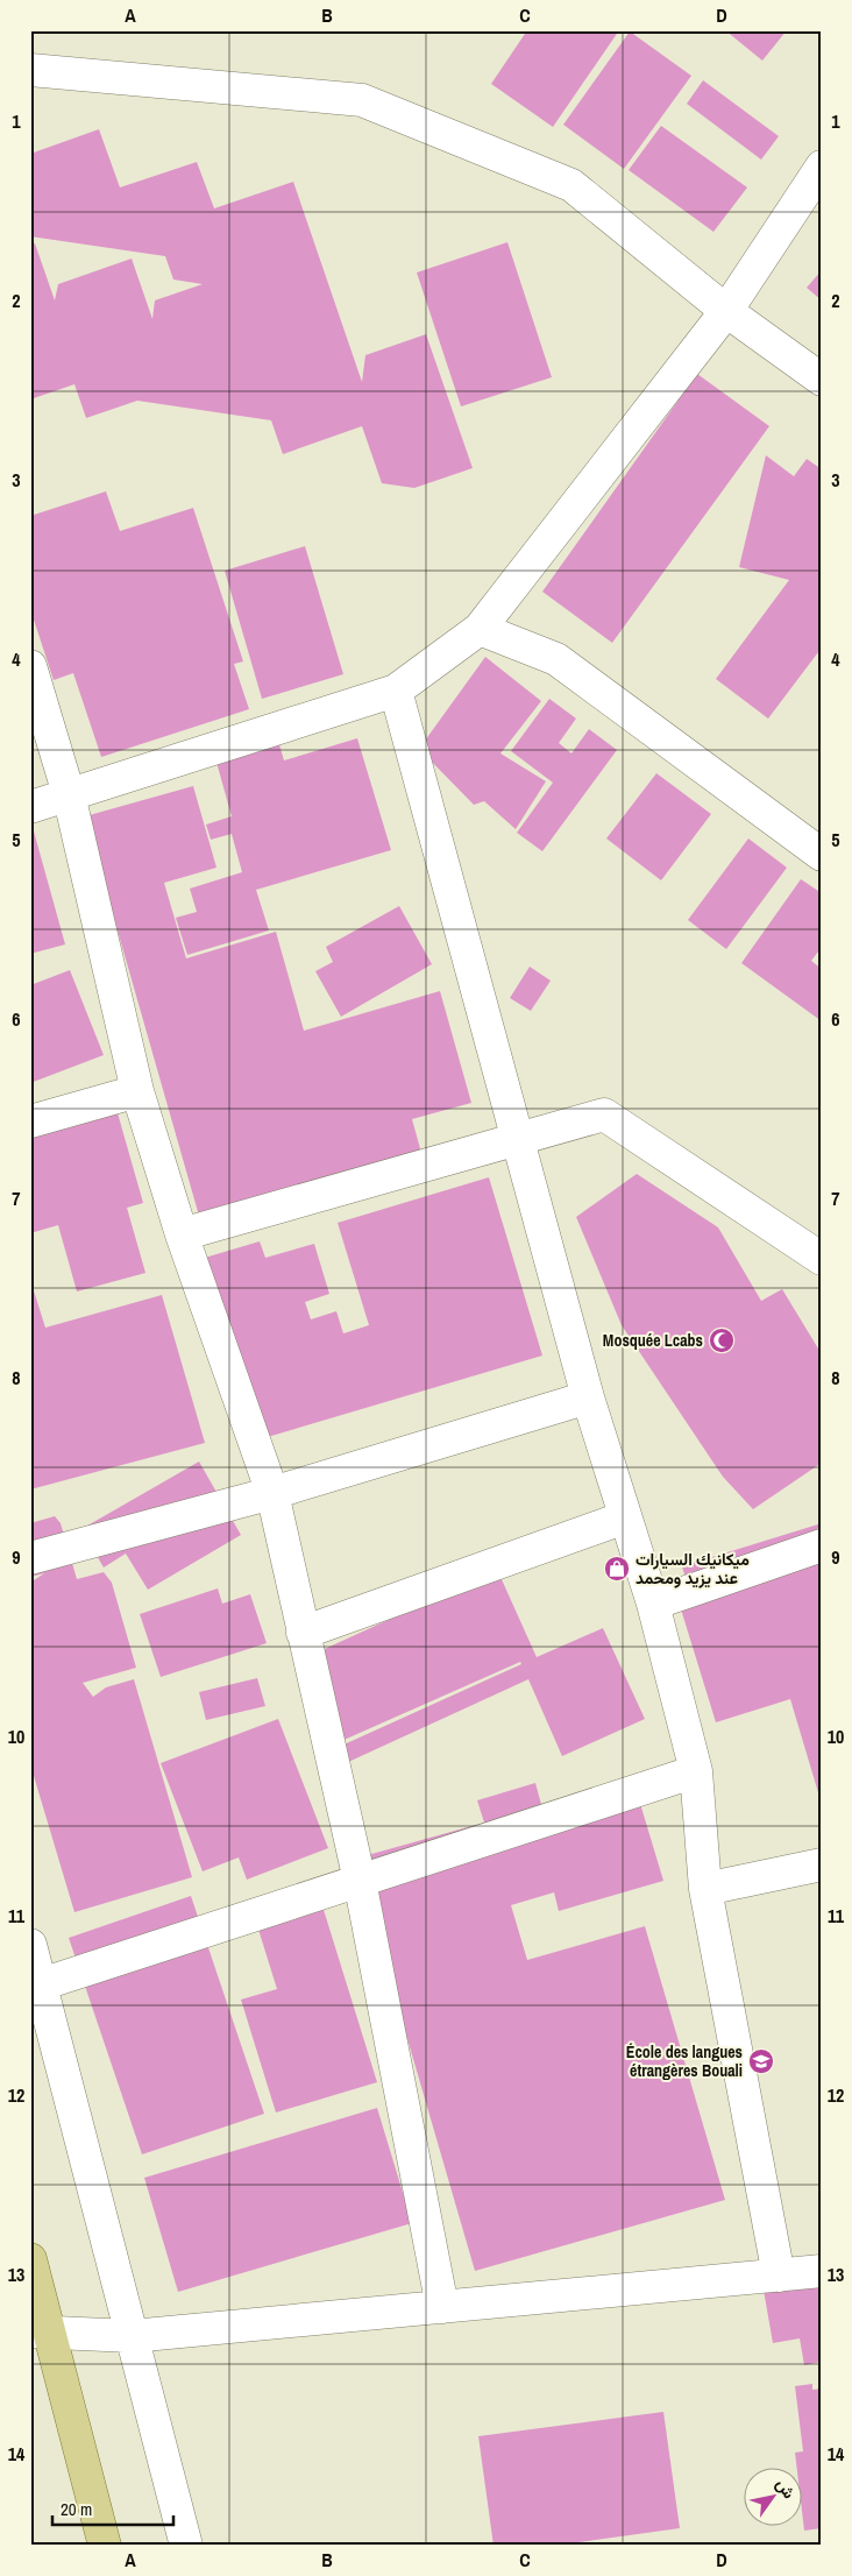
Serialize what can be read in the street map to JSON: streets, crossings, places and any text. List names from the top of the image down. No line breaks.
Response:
{"places":{"mosque":["Mosquée Lcabs"],"shop":["ميكانيك السيارات عند يزيد ومحمد"],"school or university":["École des langues étrangères Bouali"]},"scale_bar":"20 m","north":"top right","grid":{"columns":["A","B","C","D"],"rows":["1","2","3","4","5","6","7","8","9","10","11","12","13","14"]}}
